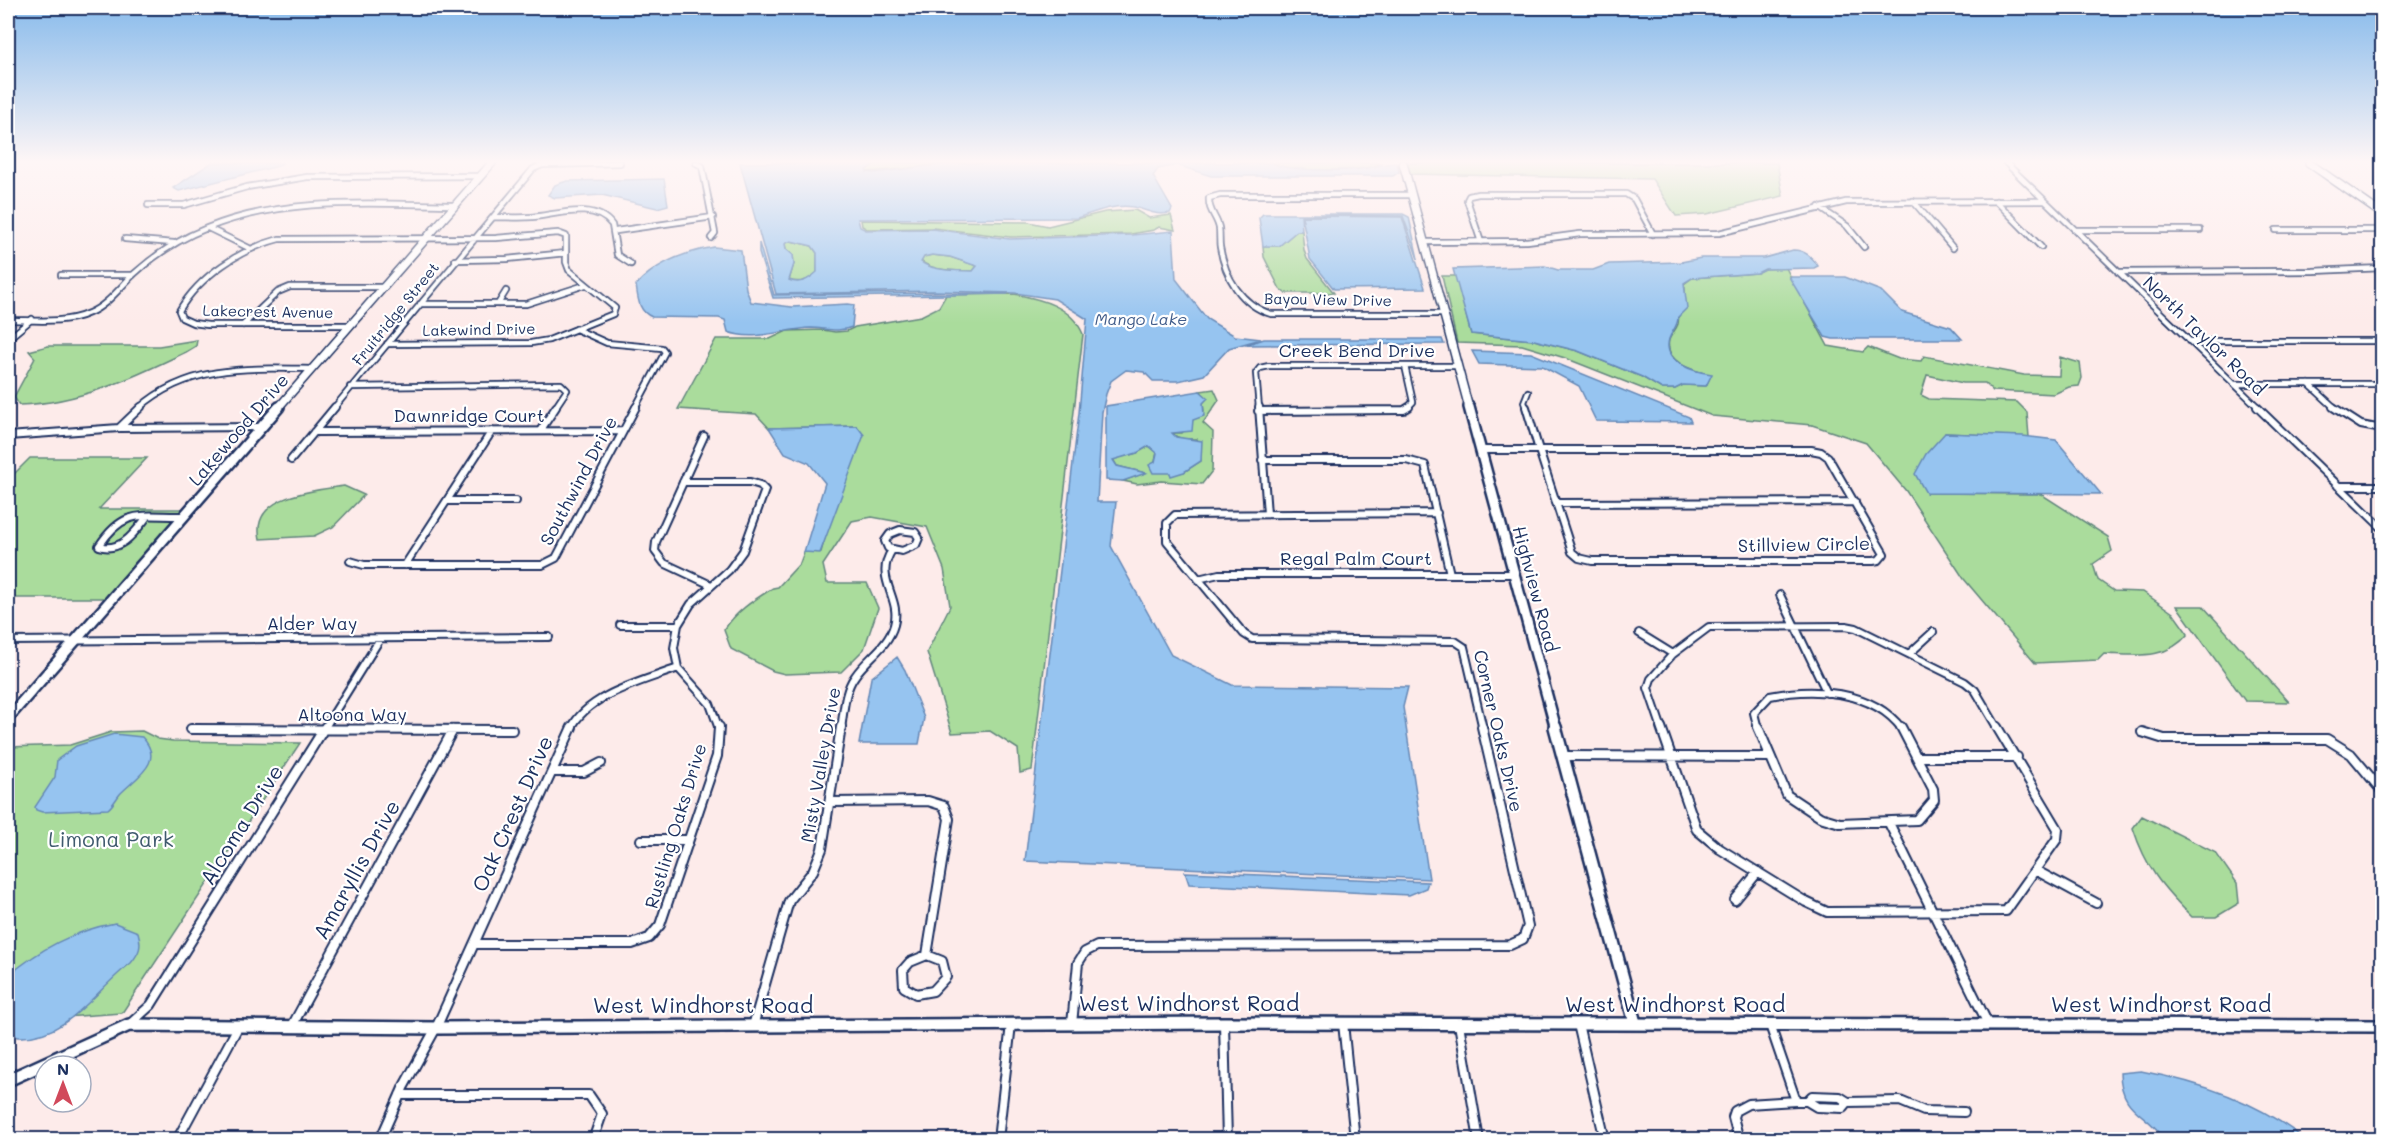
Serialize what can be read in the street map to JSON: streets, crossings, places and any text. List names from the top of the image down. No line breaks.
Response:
{"streets":{"street":["Bayou View Drive","Lakecrest Avenue","Fruitridge Street","Lakewind Drive","North Taylor Road","Creek Bend Drive","Dawnridge Court","Lakewood Drive","Southwind Drive","Stillview Circle","Regal Palm Court","Highview Road","Alder Way","Altoona Way","Corner Oaks Drive","Misty Valley Drive","Oak Crest Drive","Alcoma Drive","Rustling Oaks Drive","Amaryllis Drive","West Windhorst Road"]},"crossings":[["Bayou View Drive","Highview Road"],["Lakecrest Avenue","Lakewind Drive"],["Lakecrest Avenue","Lakewood Drive"],["Fruitridge Street","Lakewind Drive"],["Fruitridge Street","Dawnridge Court"],["Lakewind Drive","Lakewood Drive"],["Lakewind Drive","Southwind Drive"],["Creek Bend Drive","Highview Road"],["Creek Bend Drive","Corner Oaks Drive"],["Dawnridge Court","Southwind Drive"],["Lakewood Drive","Alder Way"],["Stillview Circle","Highview Road"],["Regal Palm Court","Highview Road"],["Regal Palm Court","Corner Oaks Drive"],["Highview Road","West Windhorst Road"],["Alder Way","Alcoma Drive"],["Altoona Way","Alcoma Drive"],["Altoona Way","Amaryllis Drive"],["Corner Oaks Drive","West Windhorst Road"],["Misty Valley Drive","West Windhorst Road"],["Oak Crest Drive","Rustling Oaks Drive"],["Oak Crest Drive","West Windhorst Road"],["Alcoma Drive","West Windhorst Road"],["Amaryllis Drive","West Windhorst Road"]],"water":["Mango Lake"],"parks":["Limona Park"],"north":"top"}
